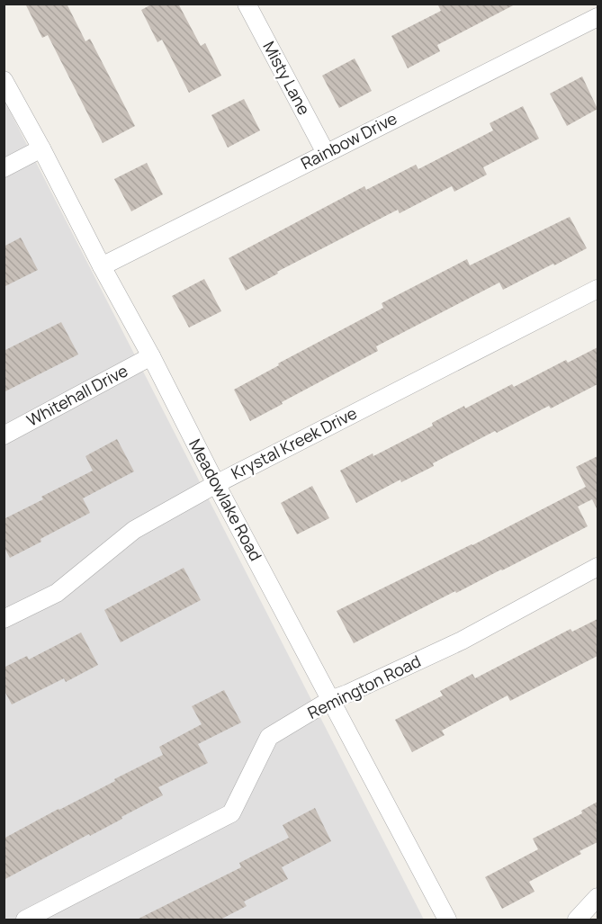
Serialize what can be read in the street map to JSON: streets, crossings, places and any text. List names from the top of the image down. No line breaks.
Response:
{"streets":{"street":["Misty Lane","Rainbow Drive","Whitehall Drive","Krystal Kreek Drive","Meadowlake Road","Remington Road"]},"crossings":[["Misty Lane","Rainbow Drive"],["Rainbow Drive","Meadowlake Road"],["Whitehall Drive","Meadowlake Road"],["Krystal Kreek Drive","Meadowlake Road"],["Meadowlake Road","Remington Road"]]}
